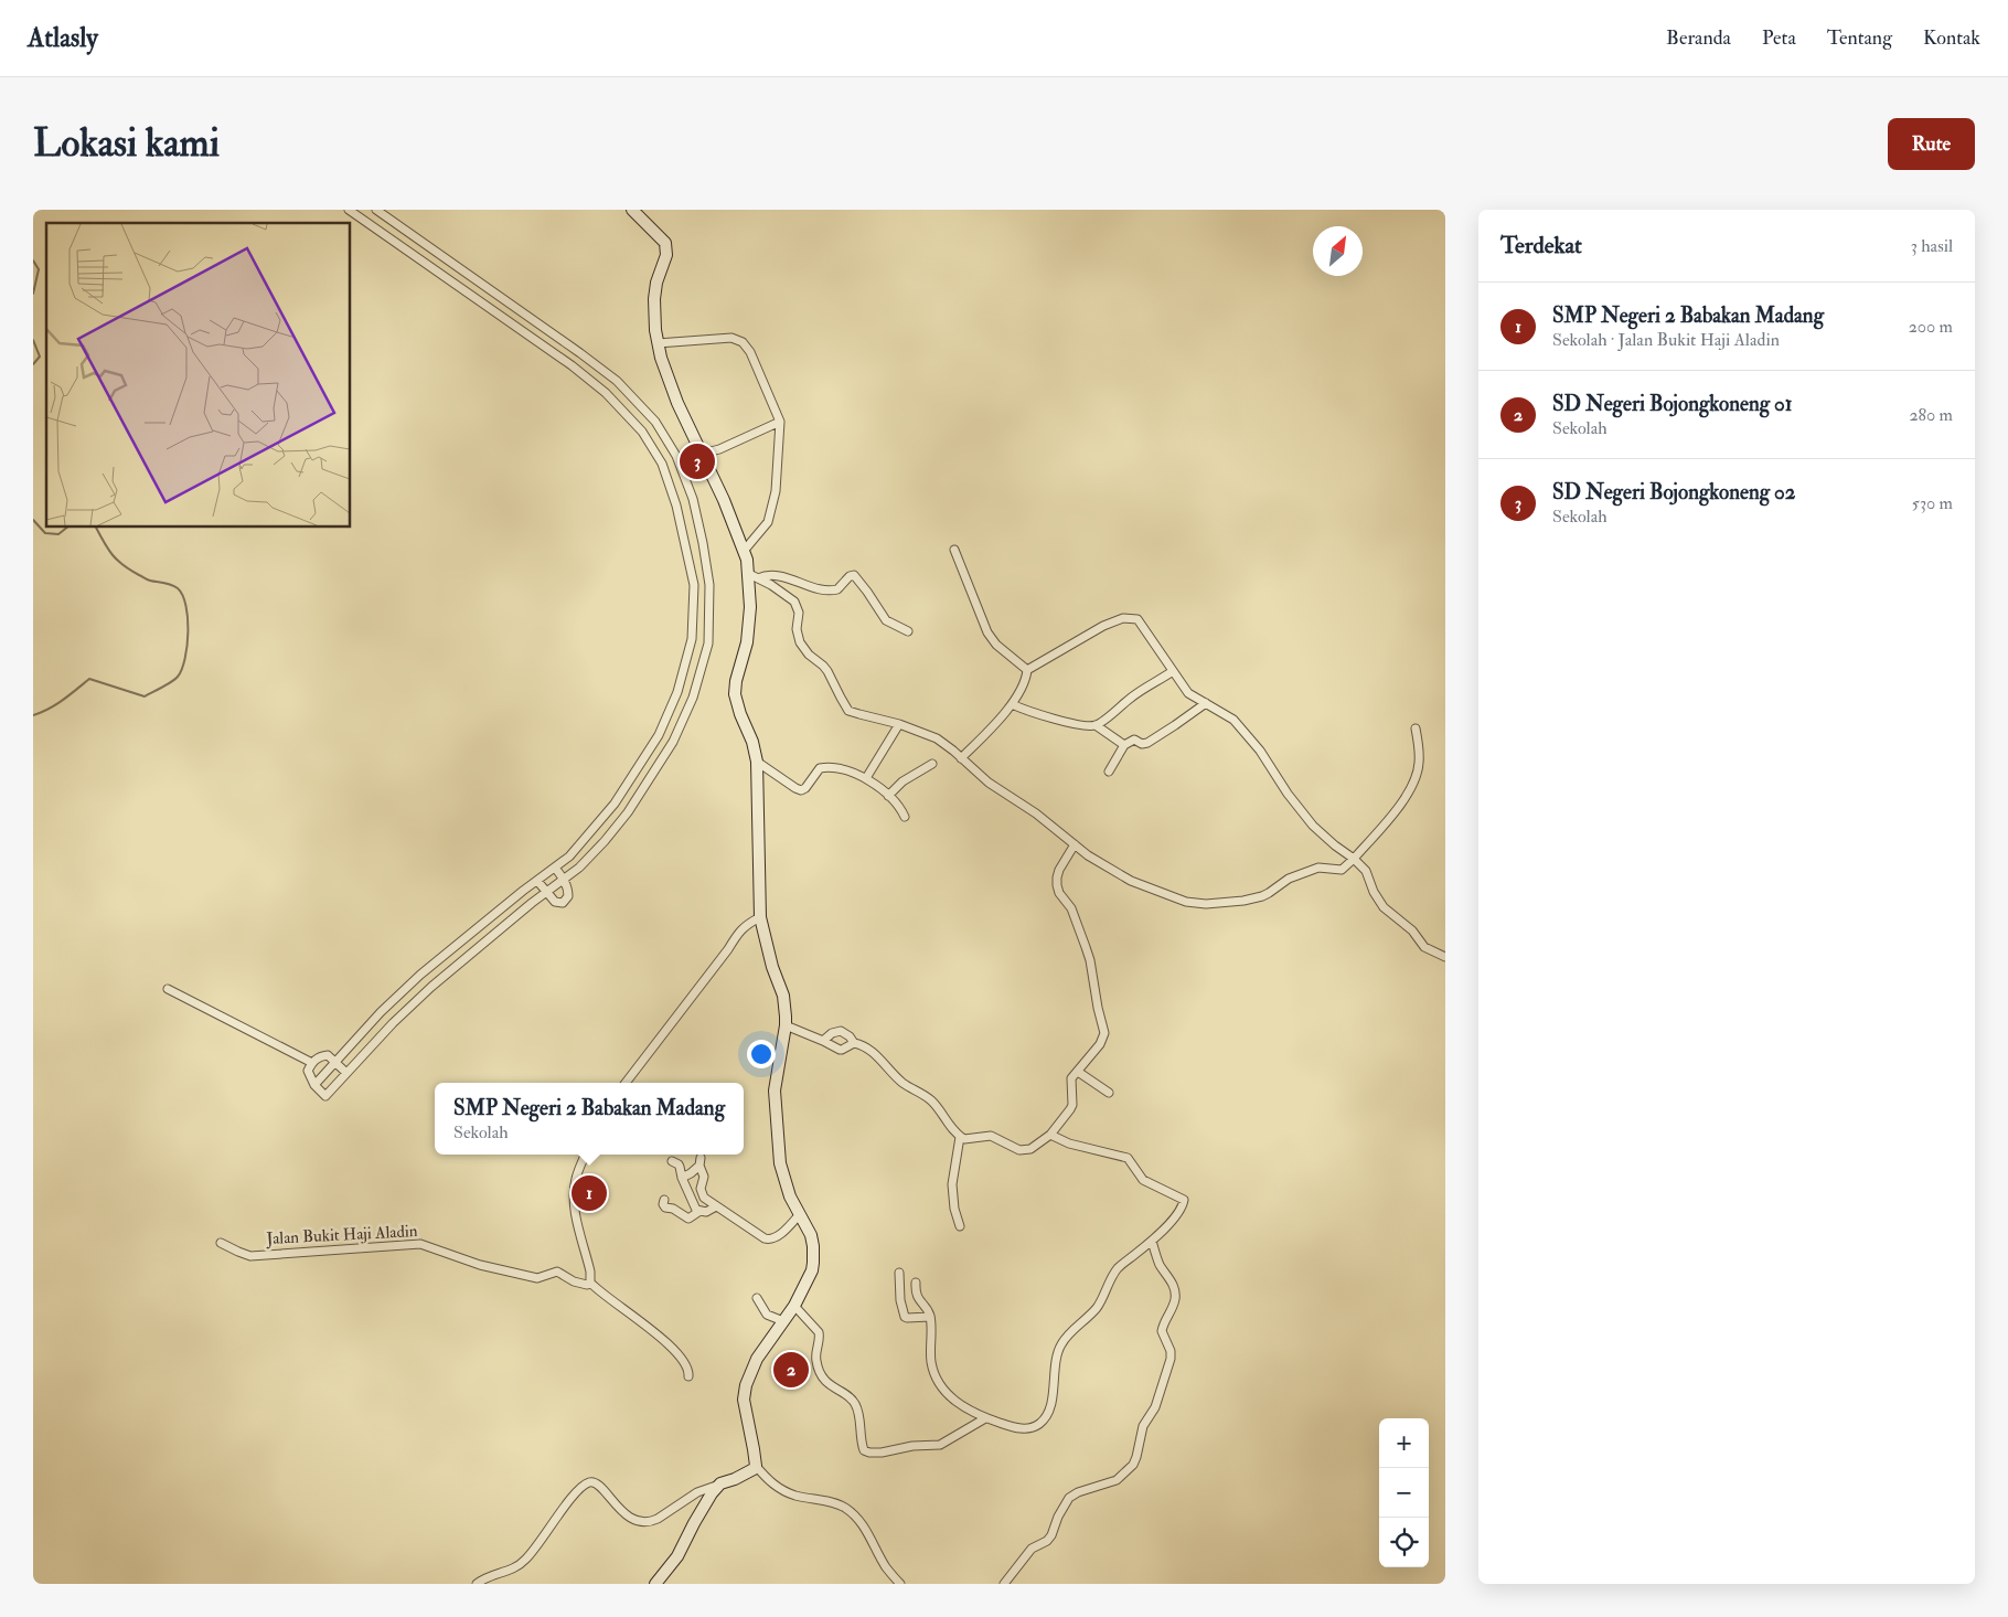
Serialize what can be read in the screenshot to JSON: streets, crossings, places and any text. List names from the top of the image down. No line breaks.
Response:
{"streets":{"street":["Jalan Bukit Haji Aladin"]},"north":"top right","page":{"header":"Atlasly","nav":["Beranda","Peta","Tentang","Kontak"],"buttons":"Rute","title":"Lokasi kami","heading":["Terdekat","3 hasil"],"list":[{"mark":"1","name":"SMP Negeri 2 Babakan Madang","note":"Sekolah · Jalan Bukit Haji Aladin","value":"200 m"},{"mark":"2","name":"SD Negeri Bojongkoneng 01","note":"Sekolah","value":"280 m"},{"mark":"3","name":"SD Negeri Bojongkoneng 02","note":"Sekolah","value":"530 m"}],"pins":["3","1","2"],"popup":["SMP Negeri 2 Babakan Madang","Sekolah"],"map_buttons":["+","−"]}}
